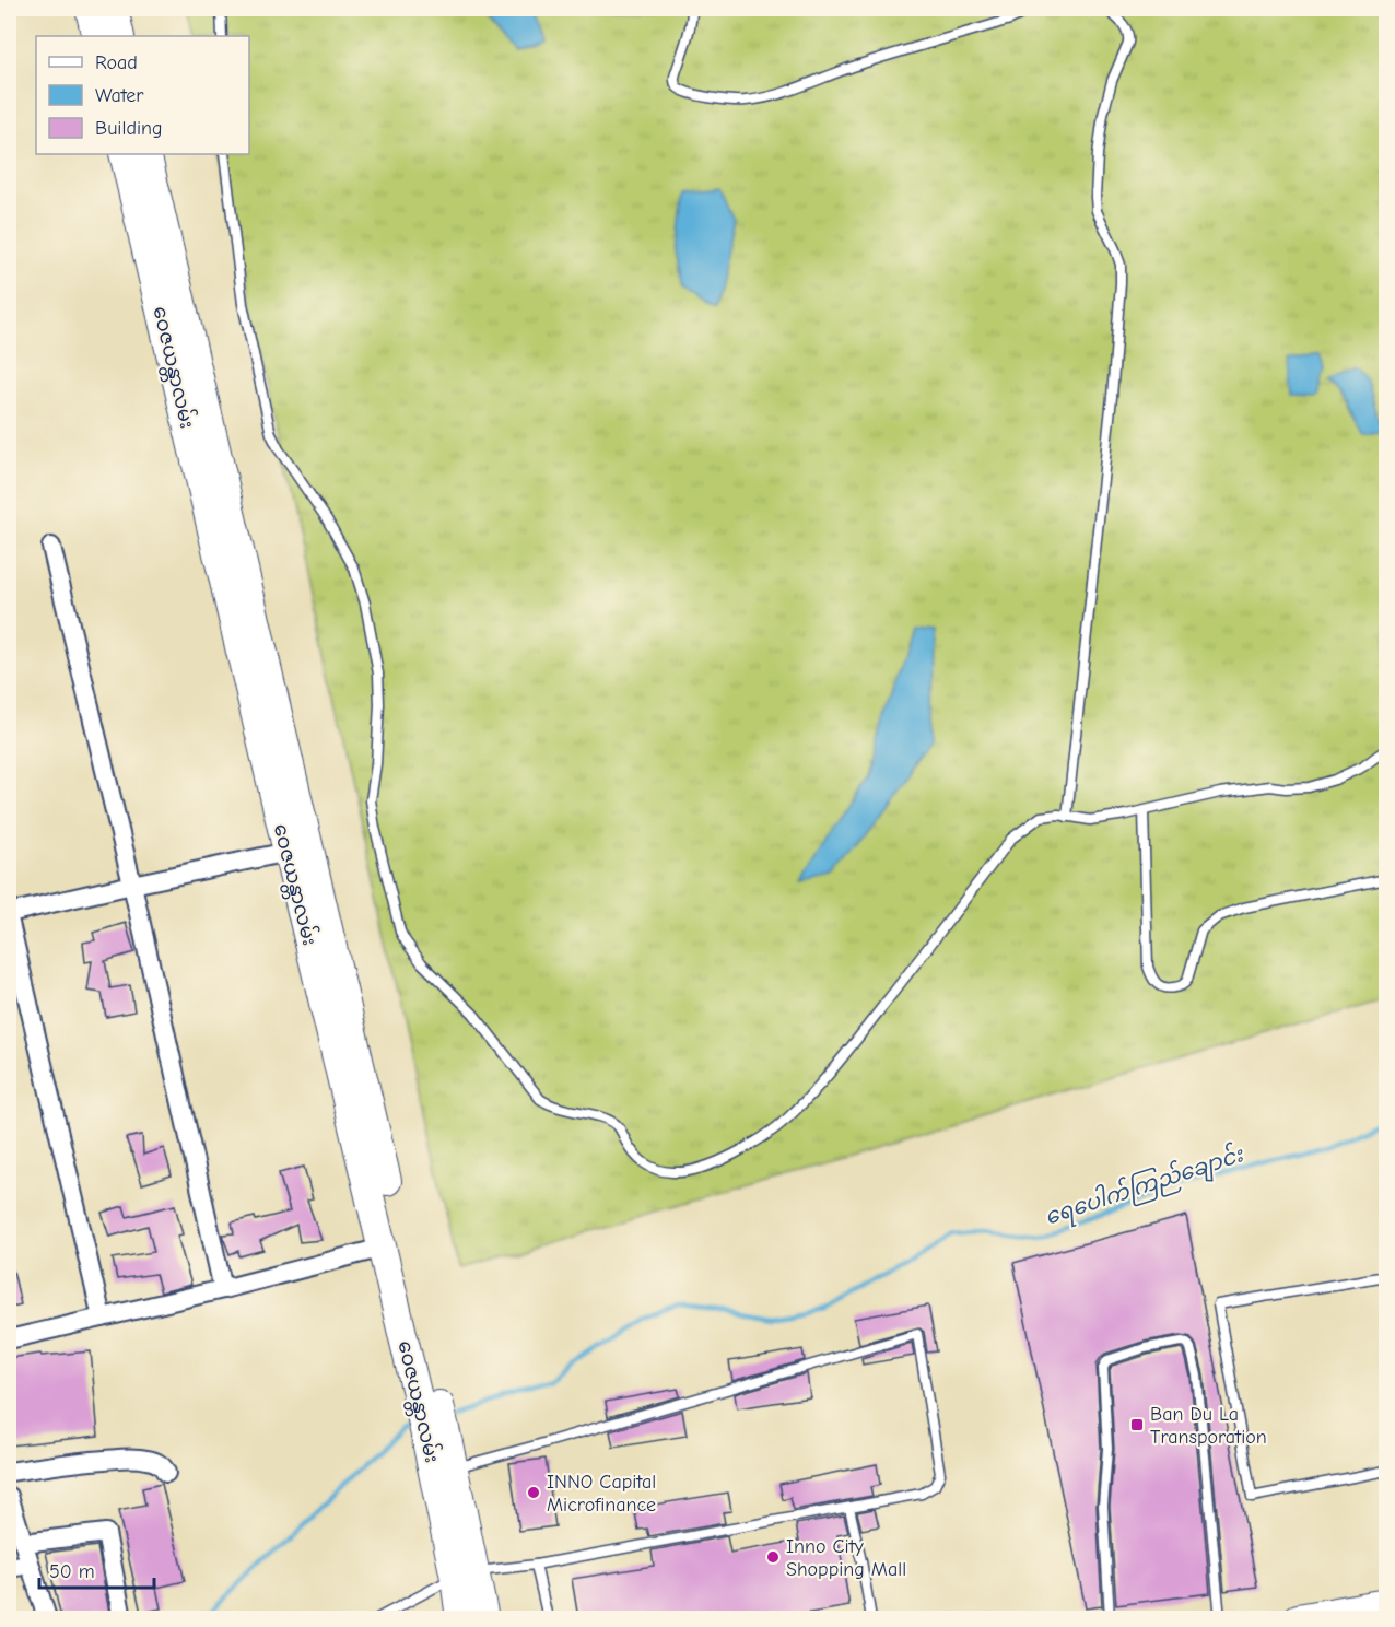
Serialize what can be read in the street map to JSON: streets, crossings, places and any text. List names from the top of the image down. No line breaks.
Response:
{"streets":{"main road":["ဝေဇယန္တာလမ်း"]},"water":["ရေပေါက်ကြည်ချောင်း"],"places":{"transit":["Ban Du La Transporation"],"other":["INNO Capital Microfinance","Inno City Shopping Mall"]},"legend":["Road","Water","Building"],"scale_bar":"50 m"}
